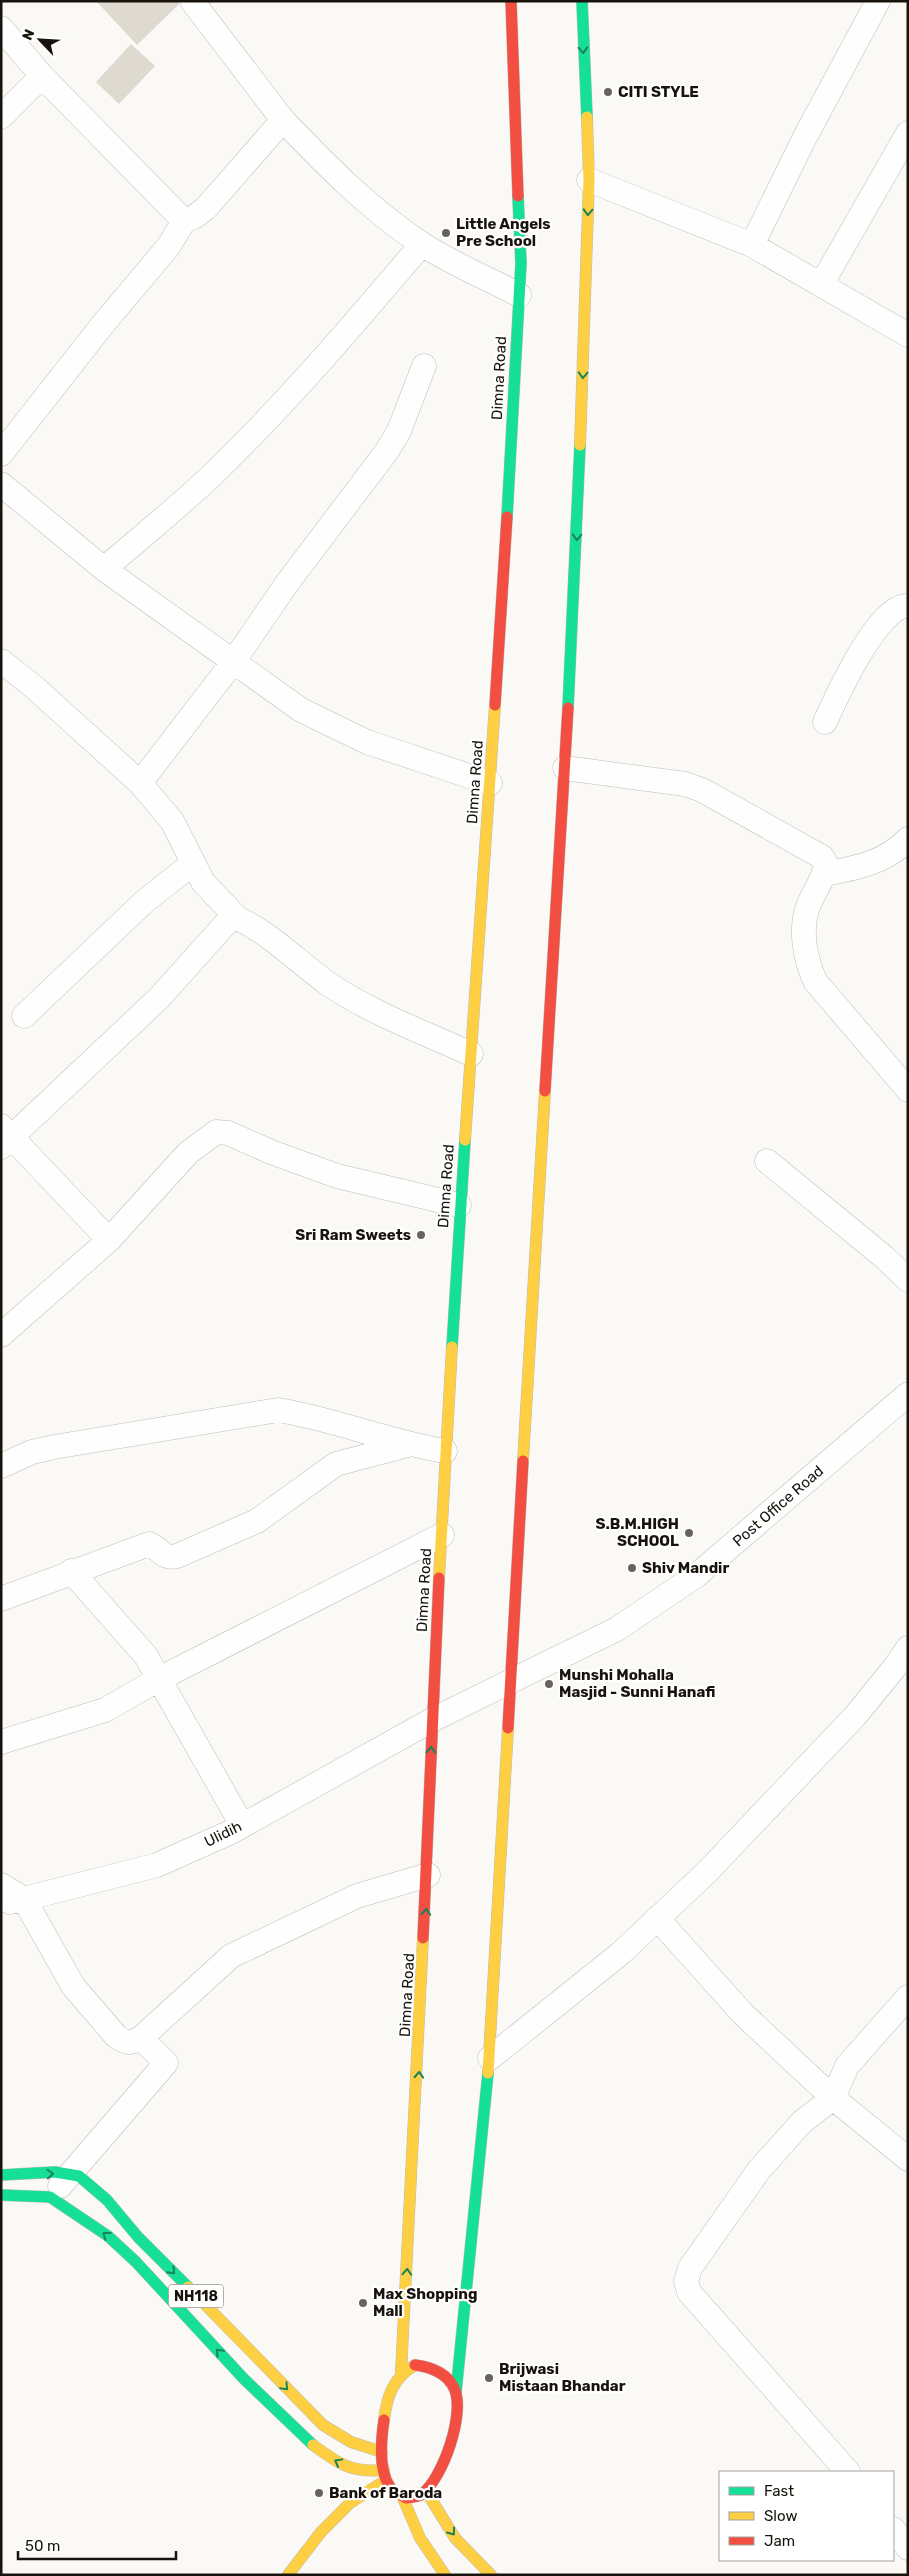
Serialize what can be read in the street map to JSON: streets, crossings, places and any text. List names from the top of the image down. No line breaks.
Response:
{"streets":{"main road":["Dimna Road","NH118"],"street":["Post Office Road","Ulidih"]},"crossings":[["Dimna Road","Post Office Road"],["Dimna Road","Ulidih"],["Post Office Road","Ulidih"]],"places":["CITI STYLE","Little Angels Pre School","Sri Ram Sweets","S.B.M.HIGH SCHOOL","Shiv Mandir","Munshi Mohalla Masjid - Sunni Hanafi","Max Shopping Mall","Brijwasi Mistaan Bhandar","Bank of Baroda"],"legend":["Fast","Slow","Jam"],"scale_bar":"50 m","north":"top left"}
